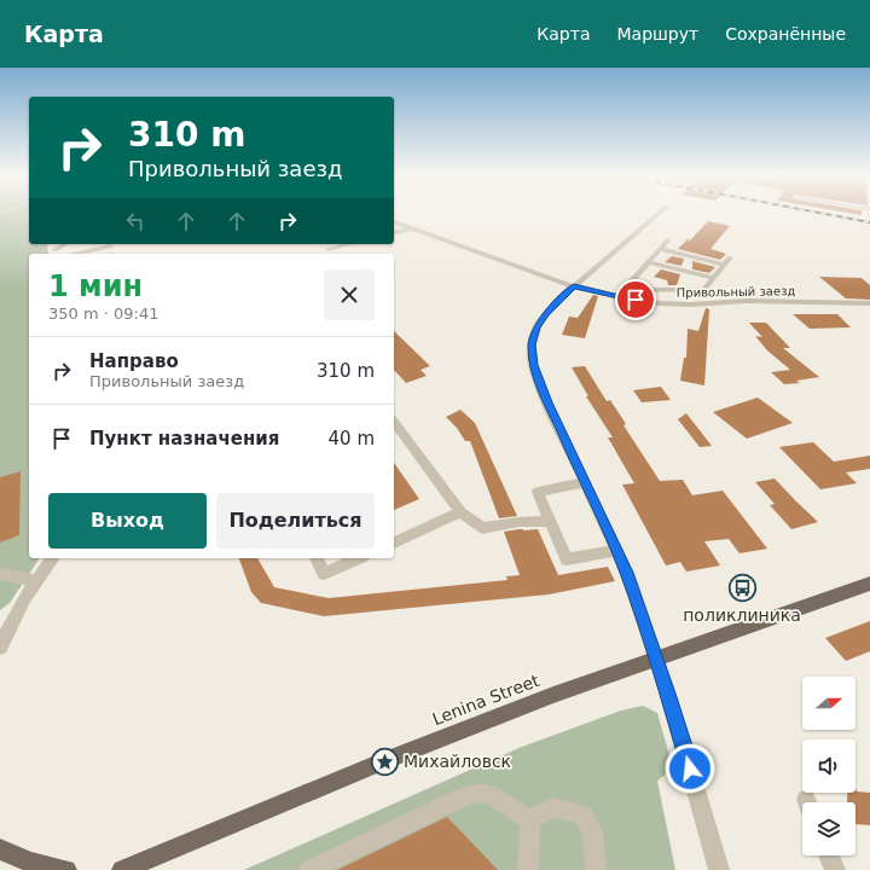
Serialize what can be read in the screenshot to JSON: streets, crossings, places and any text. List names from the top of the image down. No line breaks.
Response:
{"streets":{"main road":["Lenina Street"],"street":["Привольный заезд"]},"places":{"bus stop":["поликлиника"],"place":["Михайловск"]},"north":"right","page":{"header":"Карта","nav":["Карта","Маршрут","Сохранённые"],"turn":["310 m","Привольный заезд"],"heading":["1 мин","350 m · 09:41"],"list":[{"name":"Направо","note":"Привольный заезд","value":"310 m"},{"name":"Пункт назначения","value":"40 m"}],"buttons":["Выход","Поделиться"]}}
